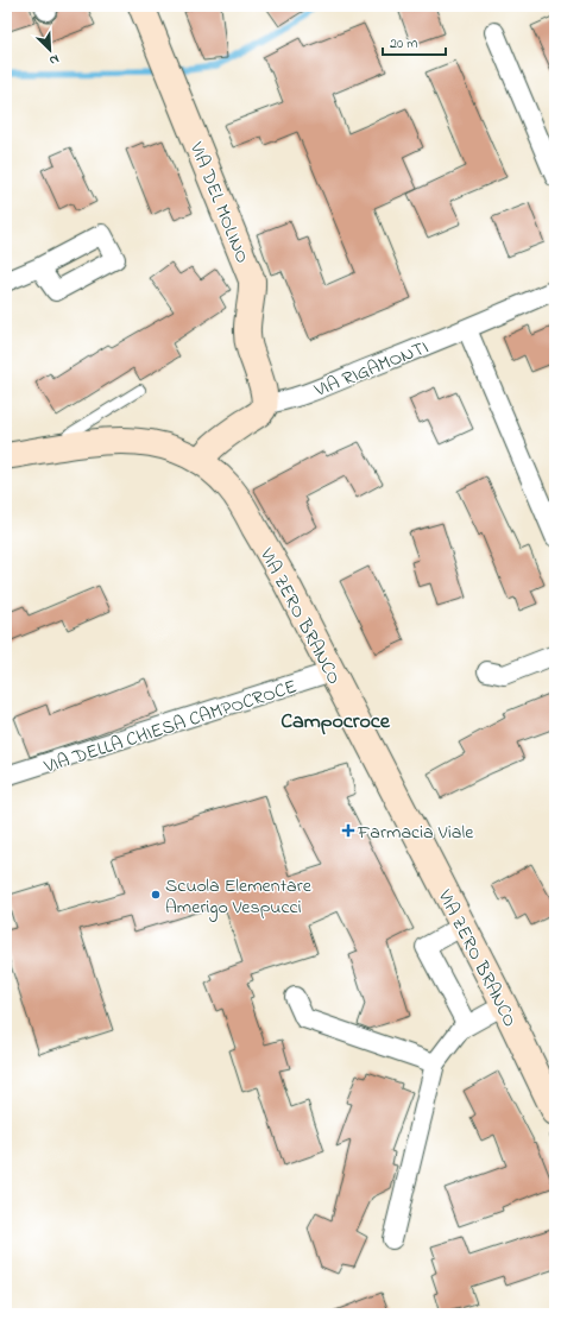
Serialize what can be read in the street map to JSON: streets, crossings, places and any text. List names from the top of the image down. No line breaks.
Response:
{"streets":{"street":["VIA DEL MOLINO","VIA RIGAMONTI","VIA ZERO BRANCO","VIA DELLA CHIESA CAMPOCROCE"]},"crossings":[["VIA DEL MOLINO","VIA RIGAMONTI"],["VIA ZERO BRANCO","VIA DELLA CHIESA CAMPOCROCE"]],"districts":["Campocroce"],"places":{"health":["Farmacia Viale"],"other":["Scuola Elementare Amerigo Vespucci"]},"scale_bar":"20 m","north":"bottom right"}
